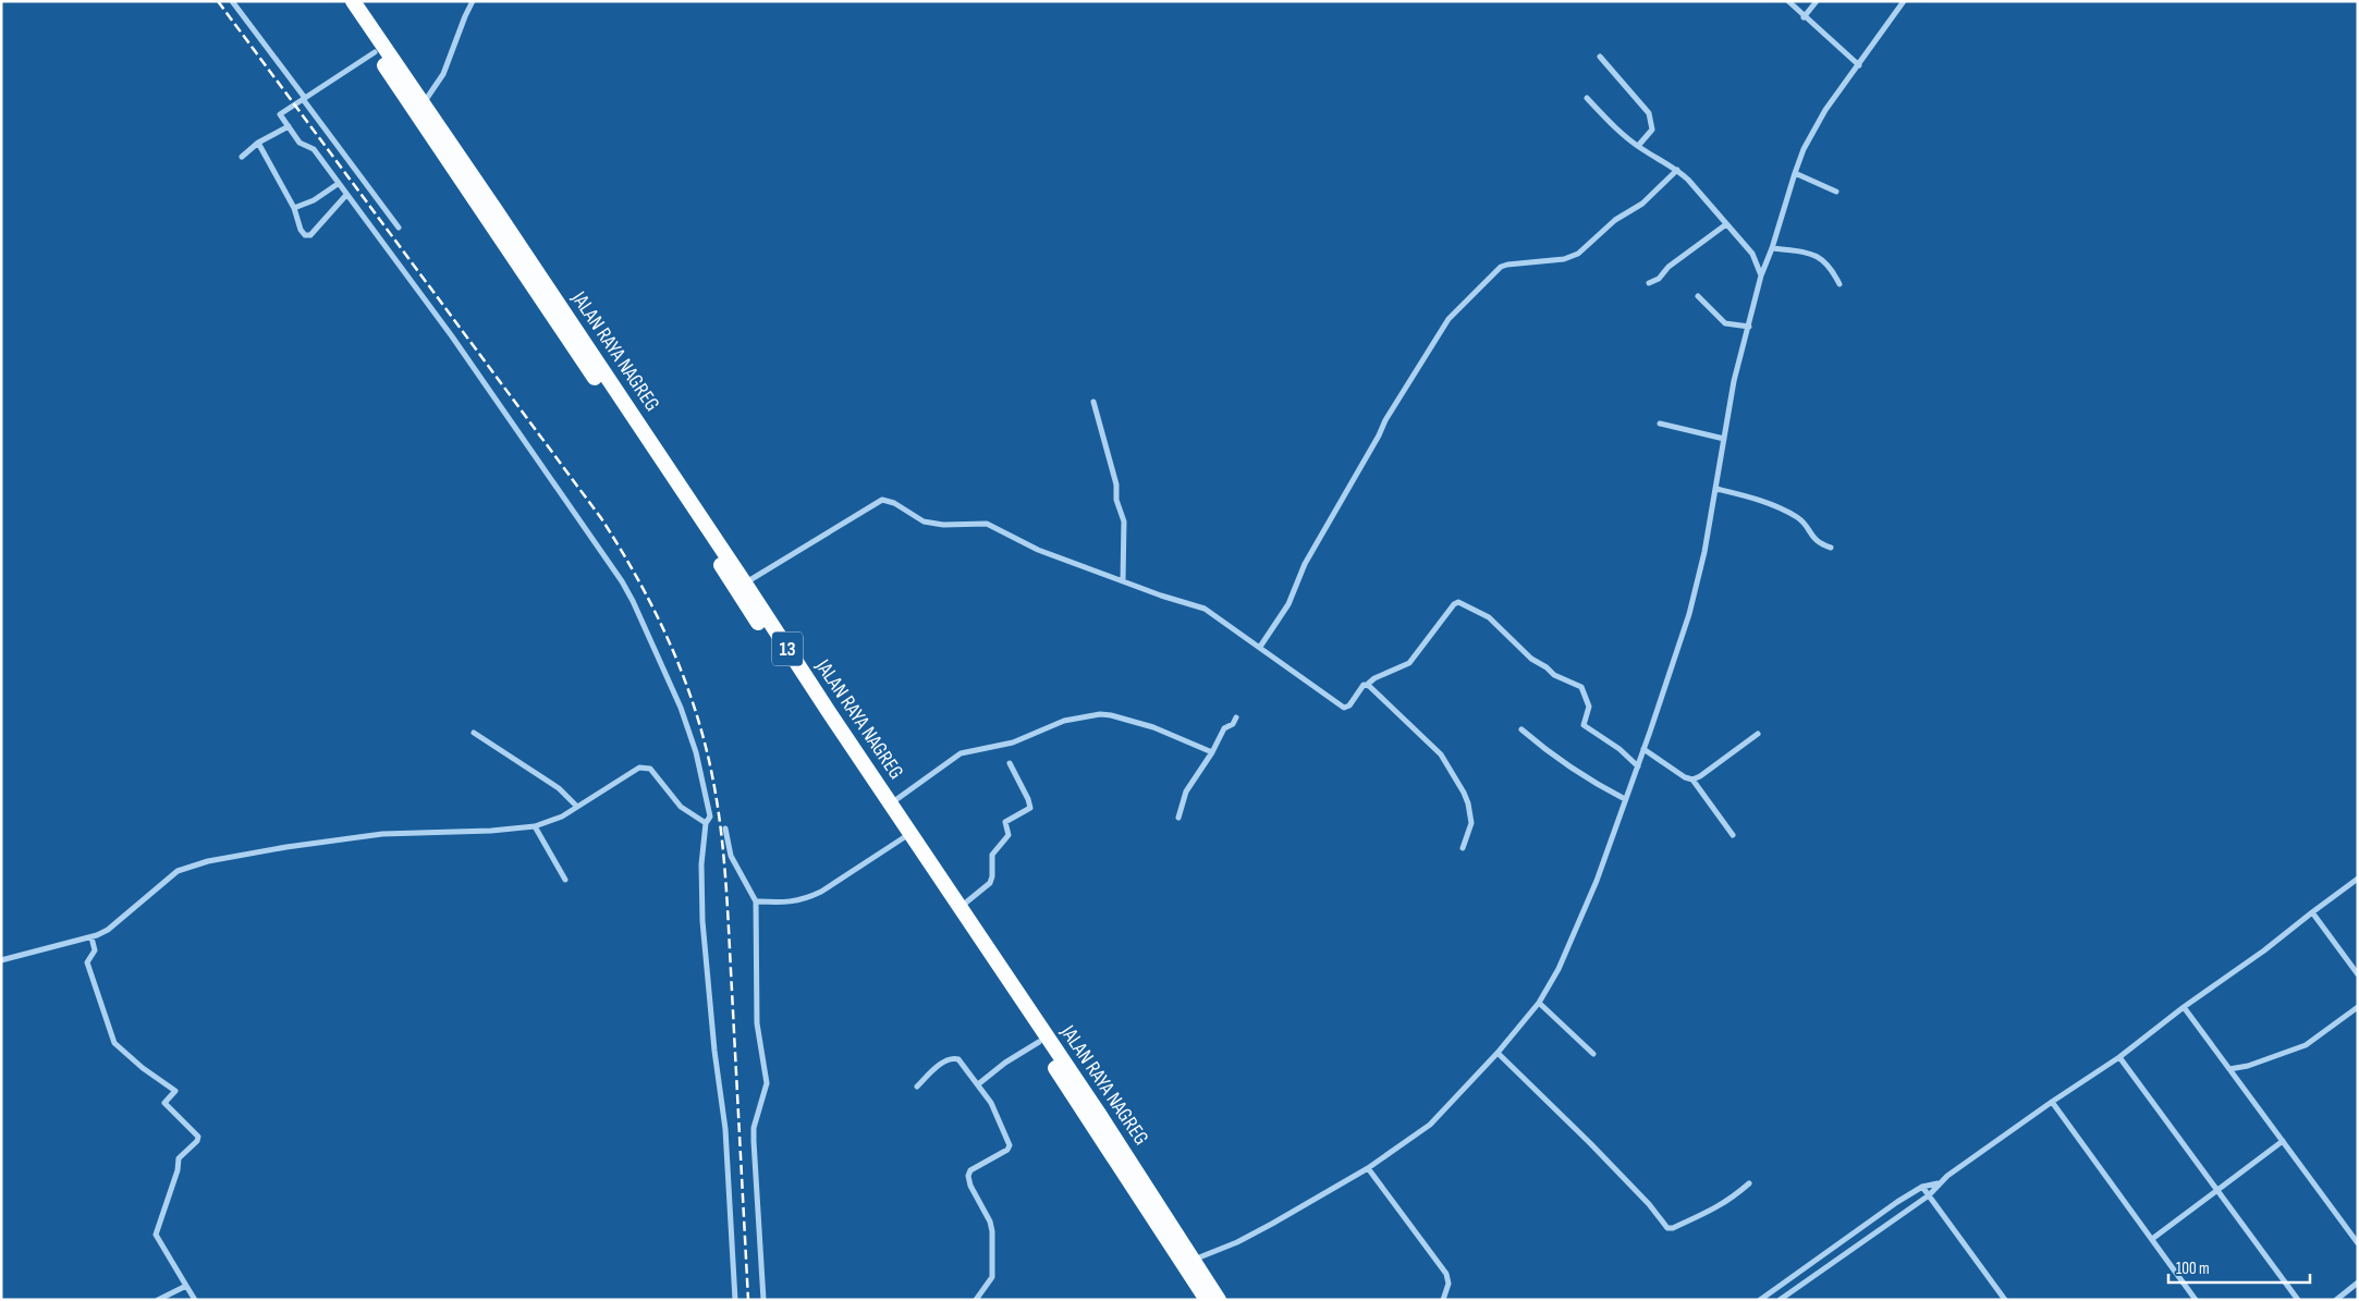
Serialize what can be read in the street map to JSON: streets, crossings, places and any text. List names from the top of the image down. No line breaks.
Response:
{"streets":{"highway":["JALAN RAYA NAGREG","13"]},"scale_bar":"100 m"}
